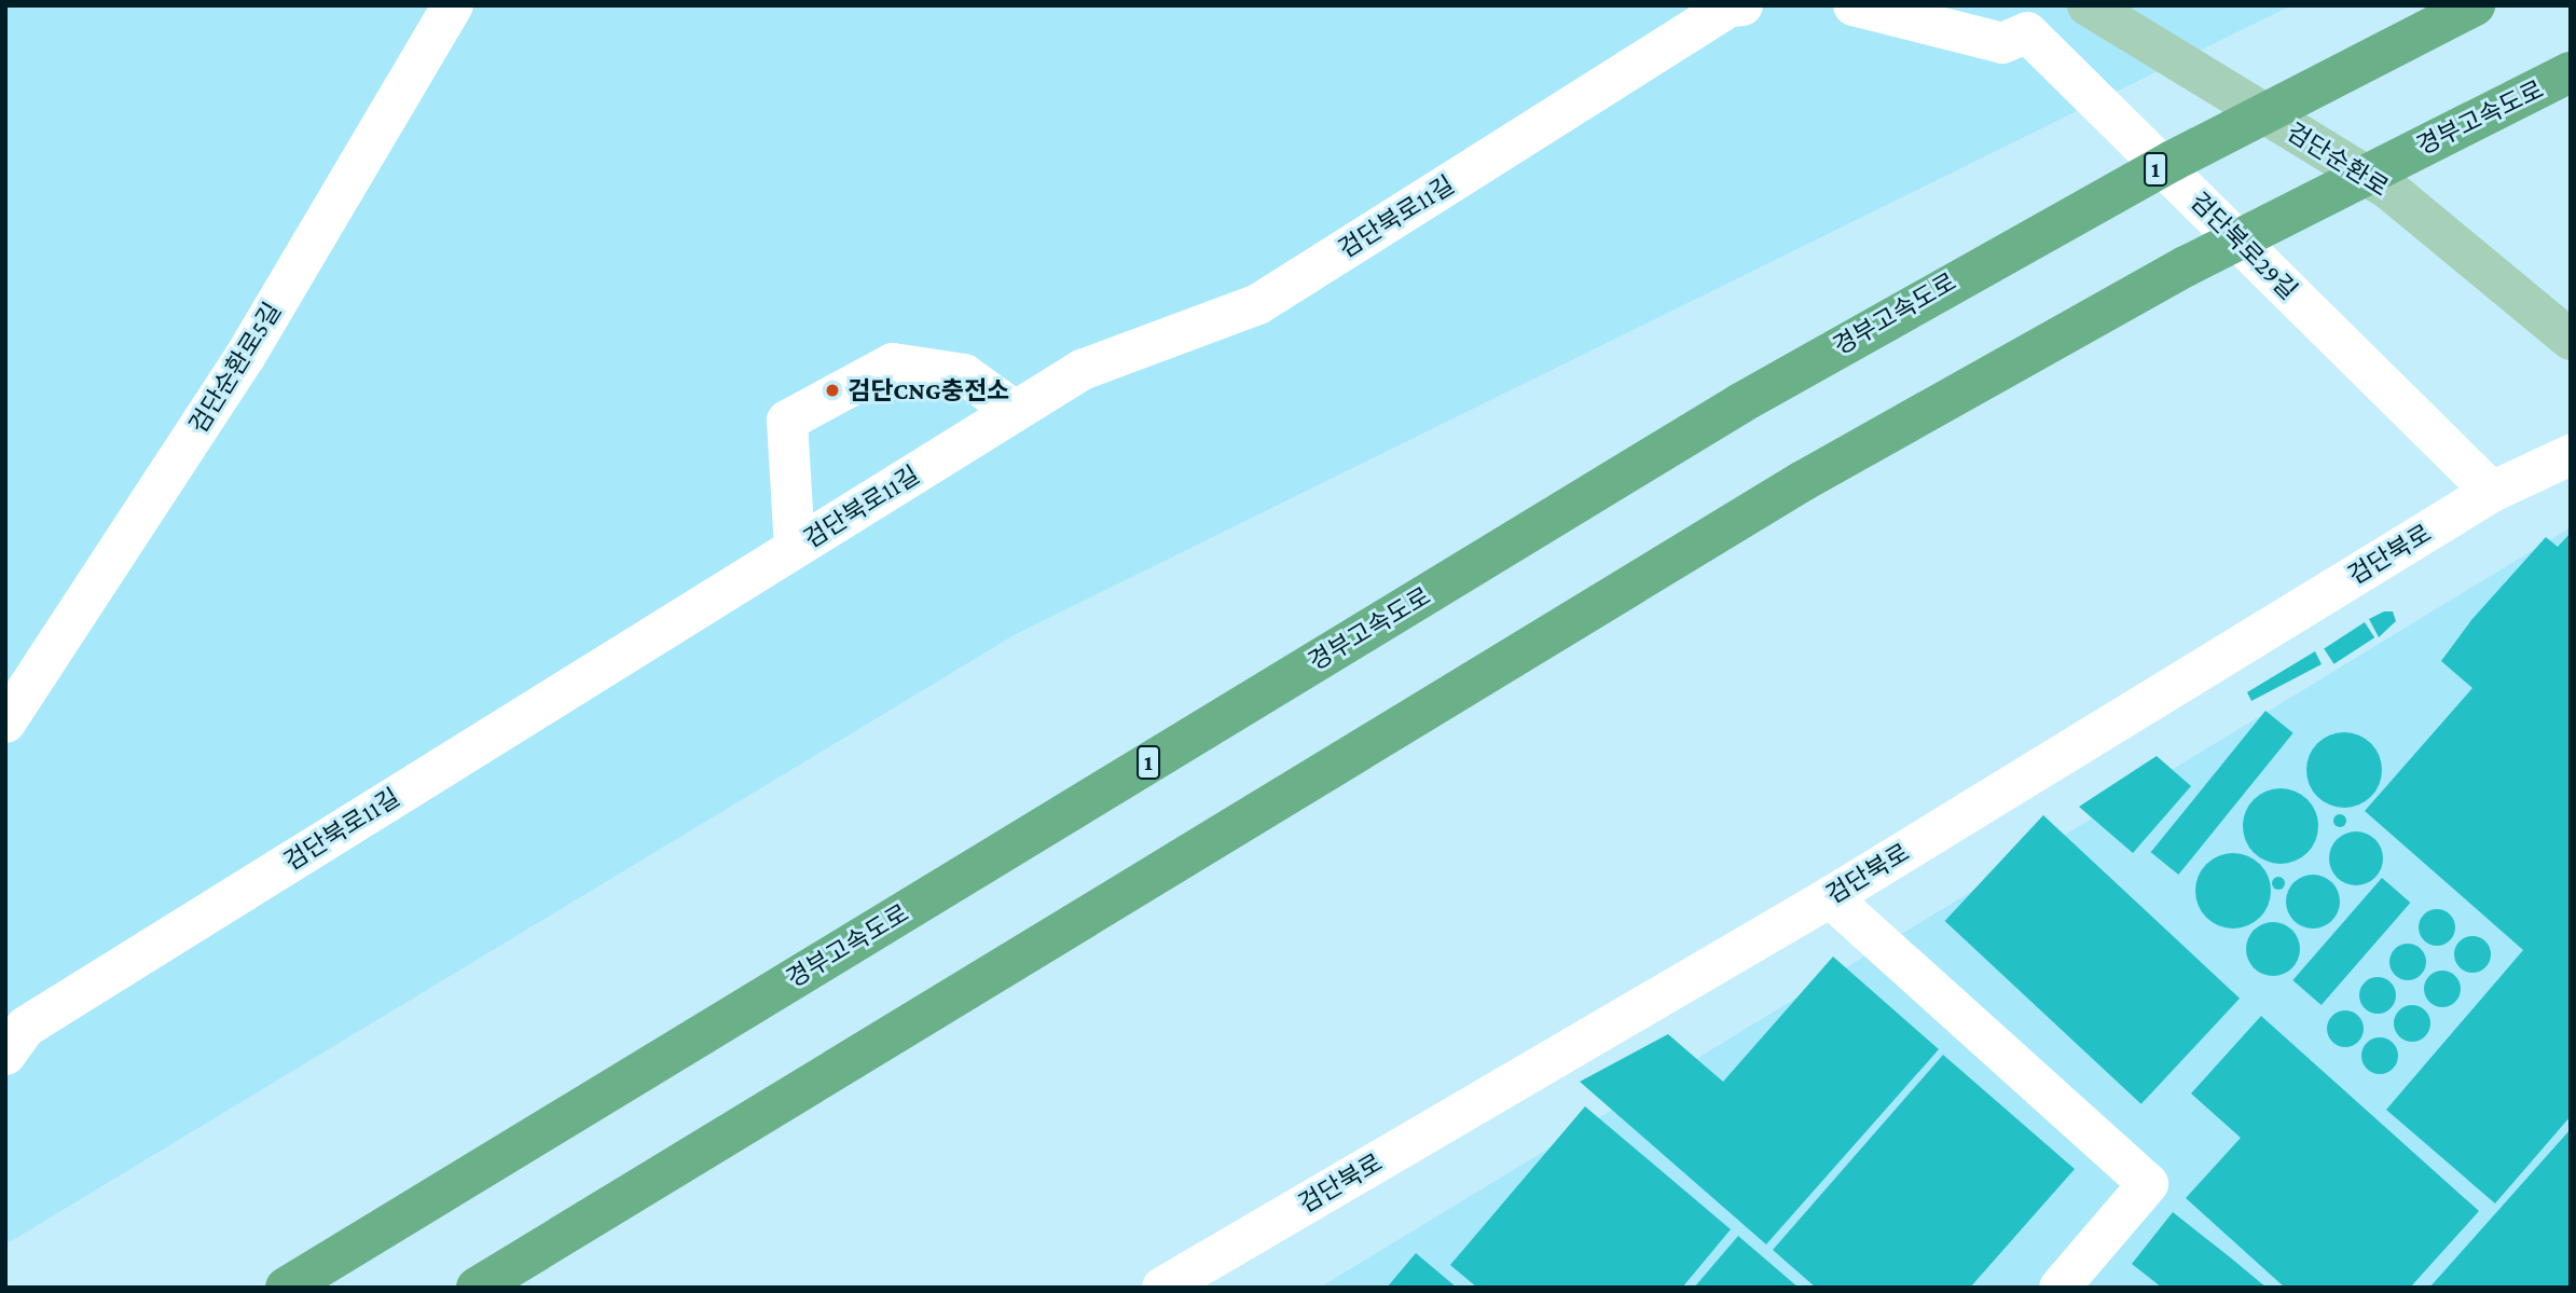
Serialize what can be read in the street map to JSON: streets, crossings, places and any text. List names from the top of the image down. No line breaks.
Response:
{"streets":{"highway":["경부고속도로","1"],"main road":["검단순환로"],"street":["검단북로11길","검단북로29길","검단순환로5길","검단북로"]},"crossings":[["검단북로29길","검단북로"]],"places":["검단CNG충전소"]}
